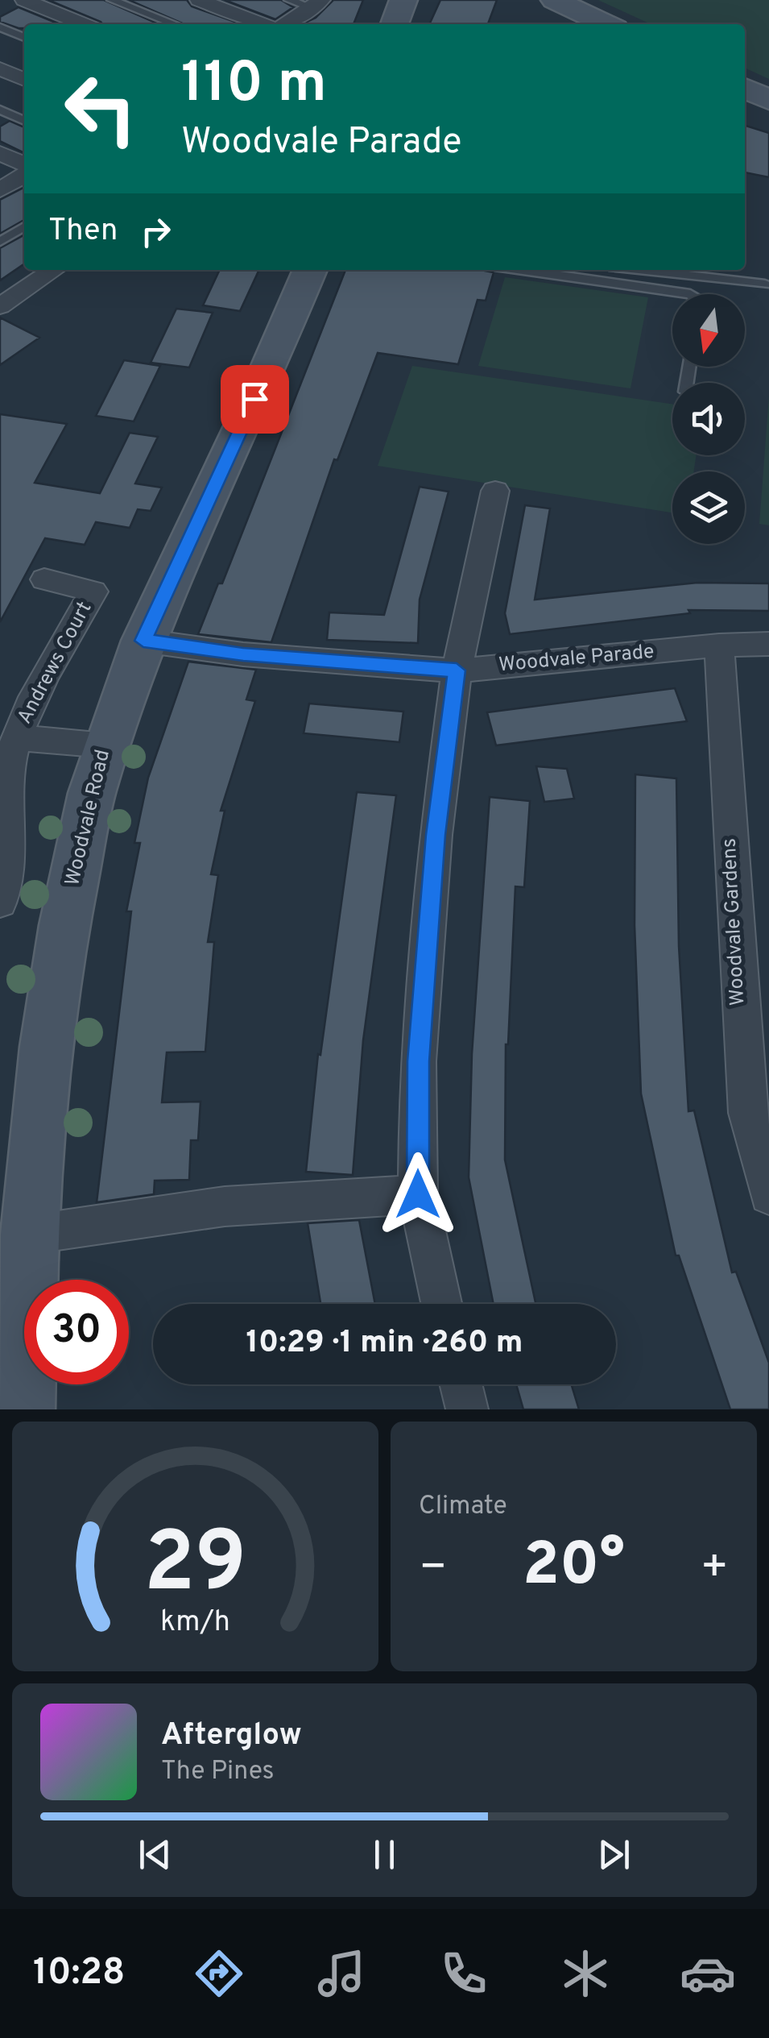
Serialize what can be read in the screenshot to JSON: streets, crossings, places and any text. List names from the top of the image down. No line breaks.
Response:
{"streets":{"main road":["Woodvale Road"],"street":["Woodvale Parade","Andrews Court","Woodvale Gardens"]},"crossings":[["Woodvale Parade","Woodvale Road"],["Woodvale Parade","Woodvale Gardens"],["Andrews Court","Woodvale Road"]],"north":"bottom","page":{"turn":["110 m","Woodvale Parade"],"then":"Then","limit":"30","trip":"10:29 · 1 min · 260 m","tile":"Climate","heat":["−","20°","+"],"song":["Afterglow","The Pines"],"tabs":"10:28","gauge":["29","km/h"]}}
